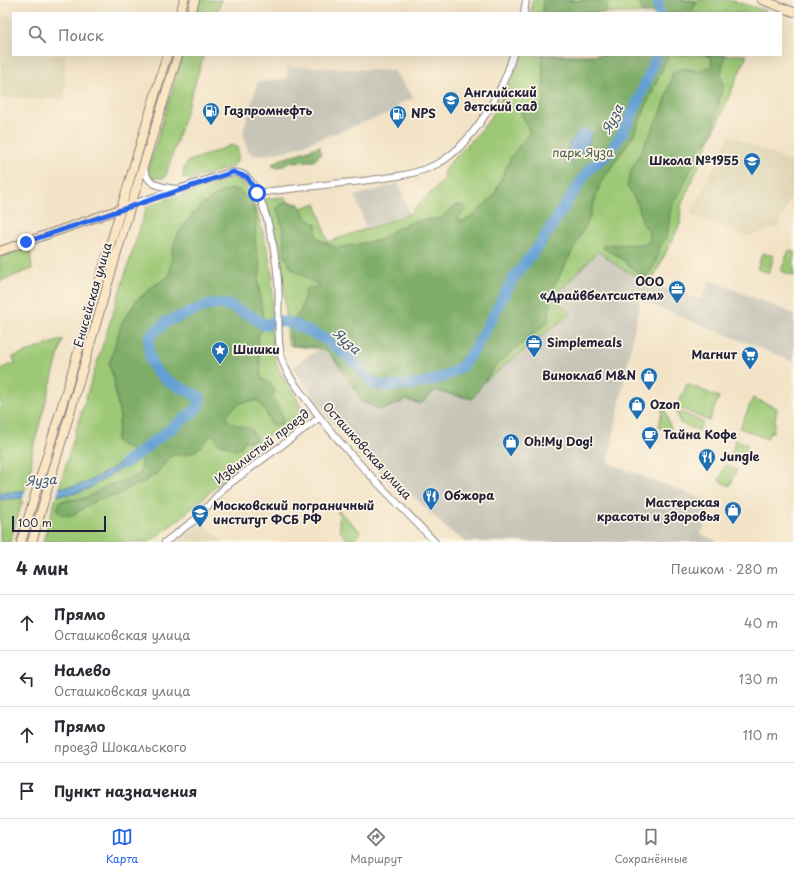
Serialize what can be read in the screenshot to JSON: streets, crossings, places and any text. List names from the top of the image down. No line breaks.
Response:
{"streets":{"main road":["Енисейская улица","Осташковская улица"],"street":["Извилистый проезд"]},"crossings":[["Енисейская улица","Осташковская улица"],["Извилистый проезд","Осташковская улица"]],"water":["Яуза"],"parks":["парк Яуза"],"places":{"school or university":["Английский детский сад","Школа №1955","Московский пограничный институт ФСБ РФ"],"fuel station":["Газпромнефть","NPS"],"office":["ООО «Драйвбелтсистем»","Simplemeals"],"place":["Шишки"],"supermarket":["Магнит"],"shop":["Виноклаб М&N","Ozon","Oh!My Dog!","Мастерская красоты и здоровья"],"cafe":["Тайна Кофе"],"restaurant":["Jungle","Обжора"]},"scale_bar":"100 m","page":{"search":"Поиск","scale":"100 m","heading":["4 мин","Пешком · 280 m"],"list":[["Прямо","Осташковская улица","40 m"],["Налево","Осташковская улица","130 m"],["Прямо","проезд Шокальского","110 m"],"Пункт назначения"],"nav":["Карта","Маршрут","Сохранённые"]}}
